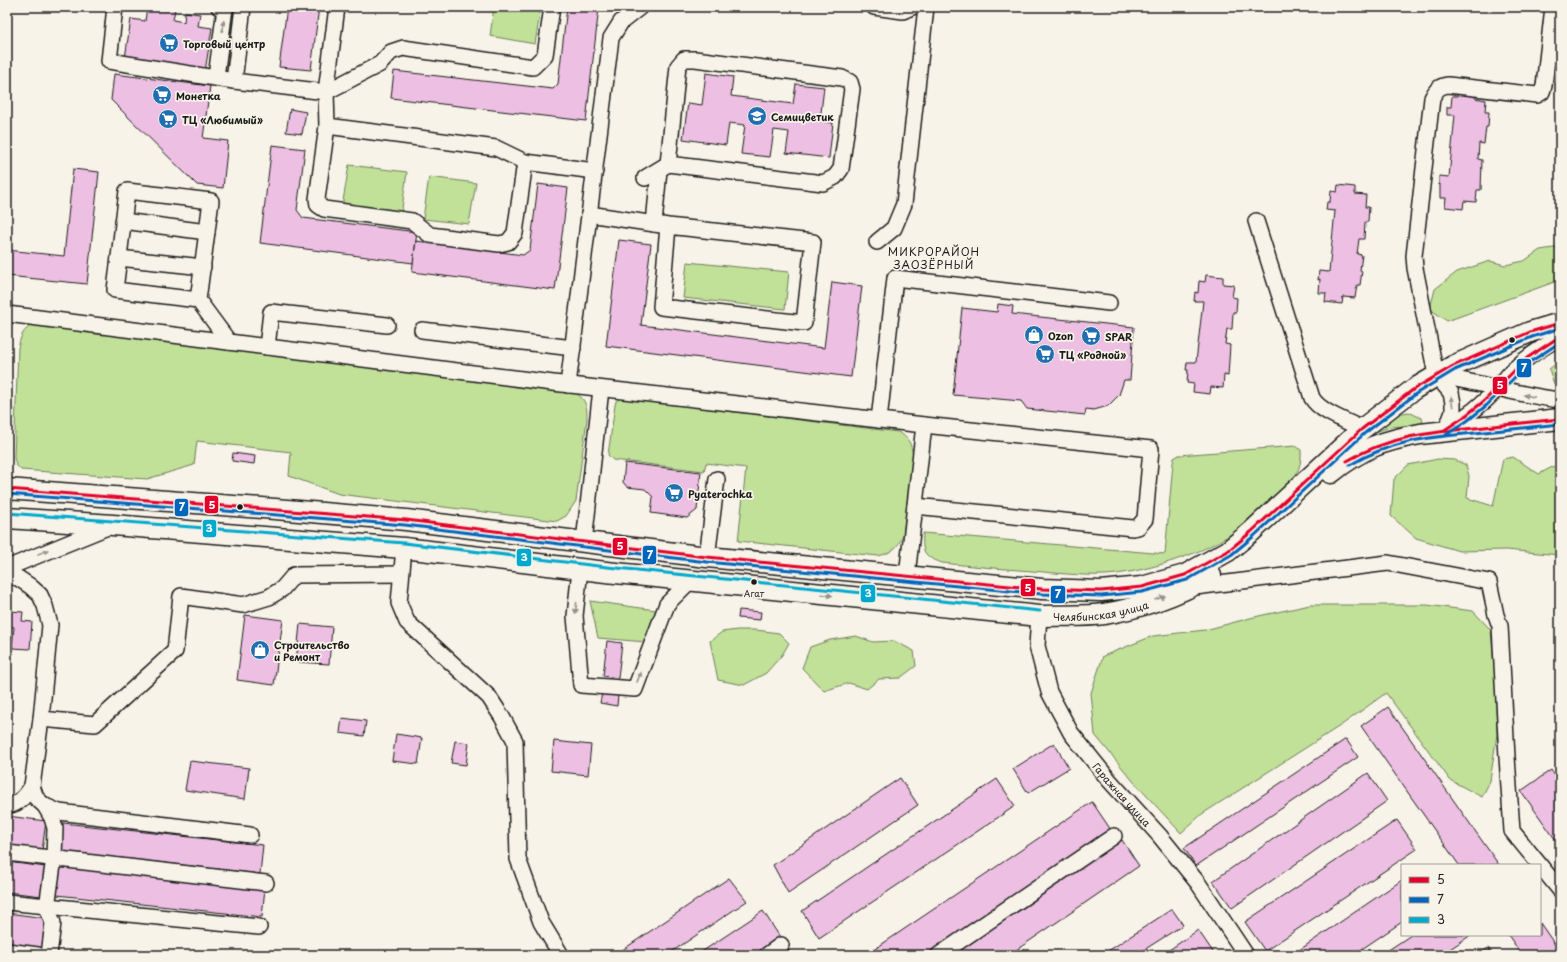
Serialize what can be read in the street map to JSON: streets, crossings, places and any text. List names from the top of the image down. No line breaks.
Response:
{"streets":{"main road":["Челябинская улица"],"street":["Гаражная улица"]},"crossings":[["Челябинская улица","Гаражная улица"]],"districts":["МИКРОРАЙОН ЗАОЗЁРНЫЙ"],"places":{"supermarket":["Торговый центр","Монетка","ТЦ «Любимый»","SPAR","ТЦ «Родной»","Pyaterochka"],"school or university":["Семицветик"],"shop":["Ozon","Строительство и Ремонт"],"other":["Агат"]},"lines":["transit line 5","transit line 7","transit line 3"],"legend":["5","7","3"]}
